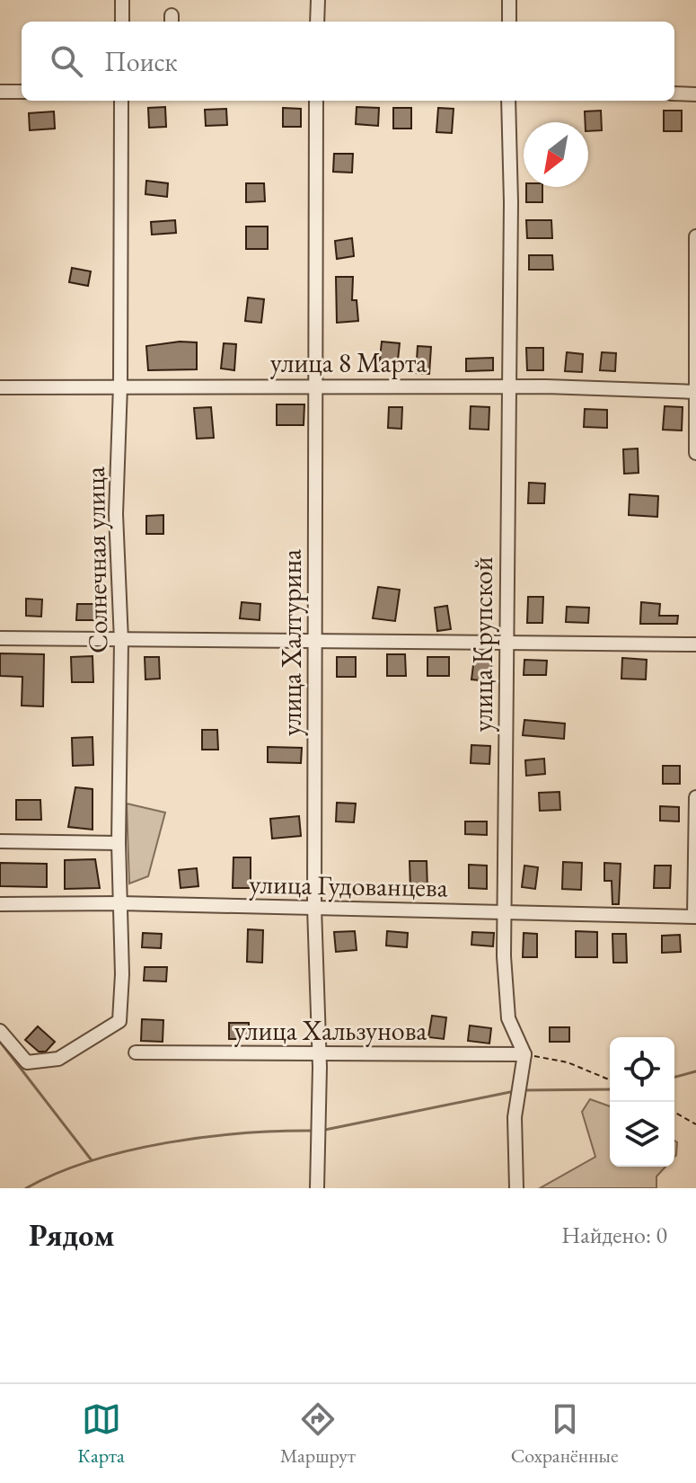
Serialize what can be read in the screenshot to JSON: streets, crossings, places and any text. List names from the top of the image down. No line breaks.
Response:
{"streets":{"street":["улица 8 Марта","Солнечная улица","улица Халтурина","улица Крупской","улица Гудованцева","улица Хальзунова"]},"crossings":[["улица 8 Марта","Солнечная улица"],["улица 8 Марта","улица Халтурина"],["улица 8 Марта","улица Крупской"],["Солнечная улица","улица Гудованцева"],["улица Халтурина","улица Гудованцева"],["улица Халтурина","улица Хальзунова"],["улица Крупской","улица Гудованцева"],["улица Крупской","улица Хальзунова"]],"north":"bottom left","page":{"search":"Поиск","heading":["Рядом","Найдено: 0"],"nav":["Карта","Маршрут","Сохранённые"]}}
